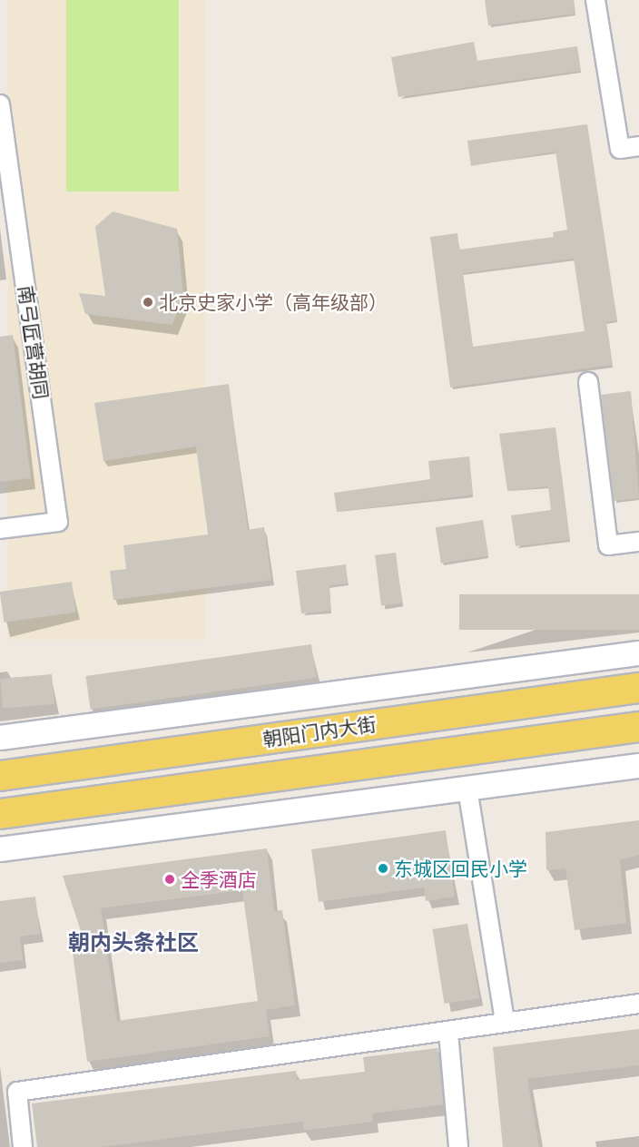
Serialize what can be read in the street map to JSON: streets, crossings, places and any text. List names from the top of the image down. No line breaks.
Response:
{"streets":{"main road":["朝阳门内大街"],"street":["南弓匠营胡同"]},"districts":["朝内头条社区"],"places":["北京史家小学（高年级部）","东城区回民小学","全季酒店"]}
